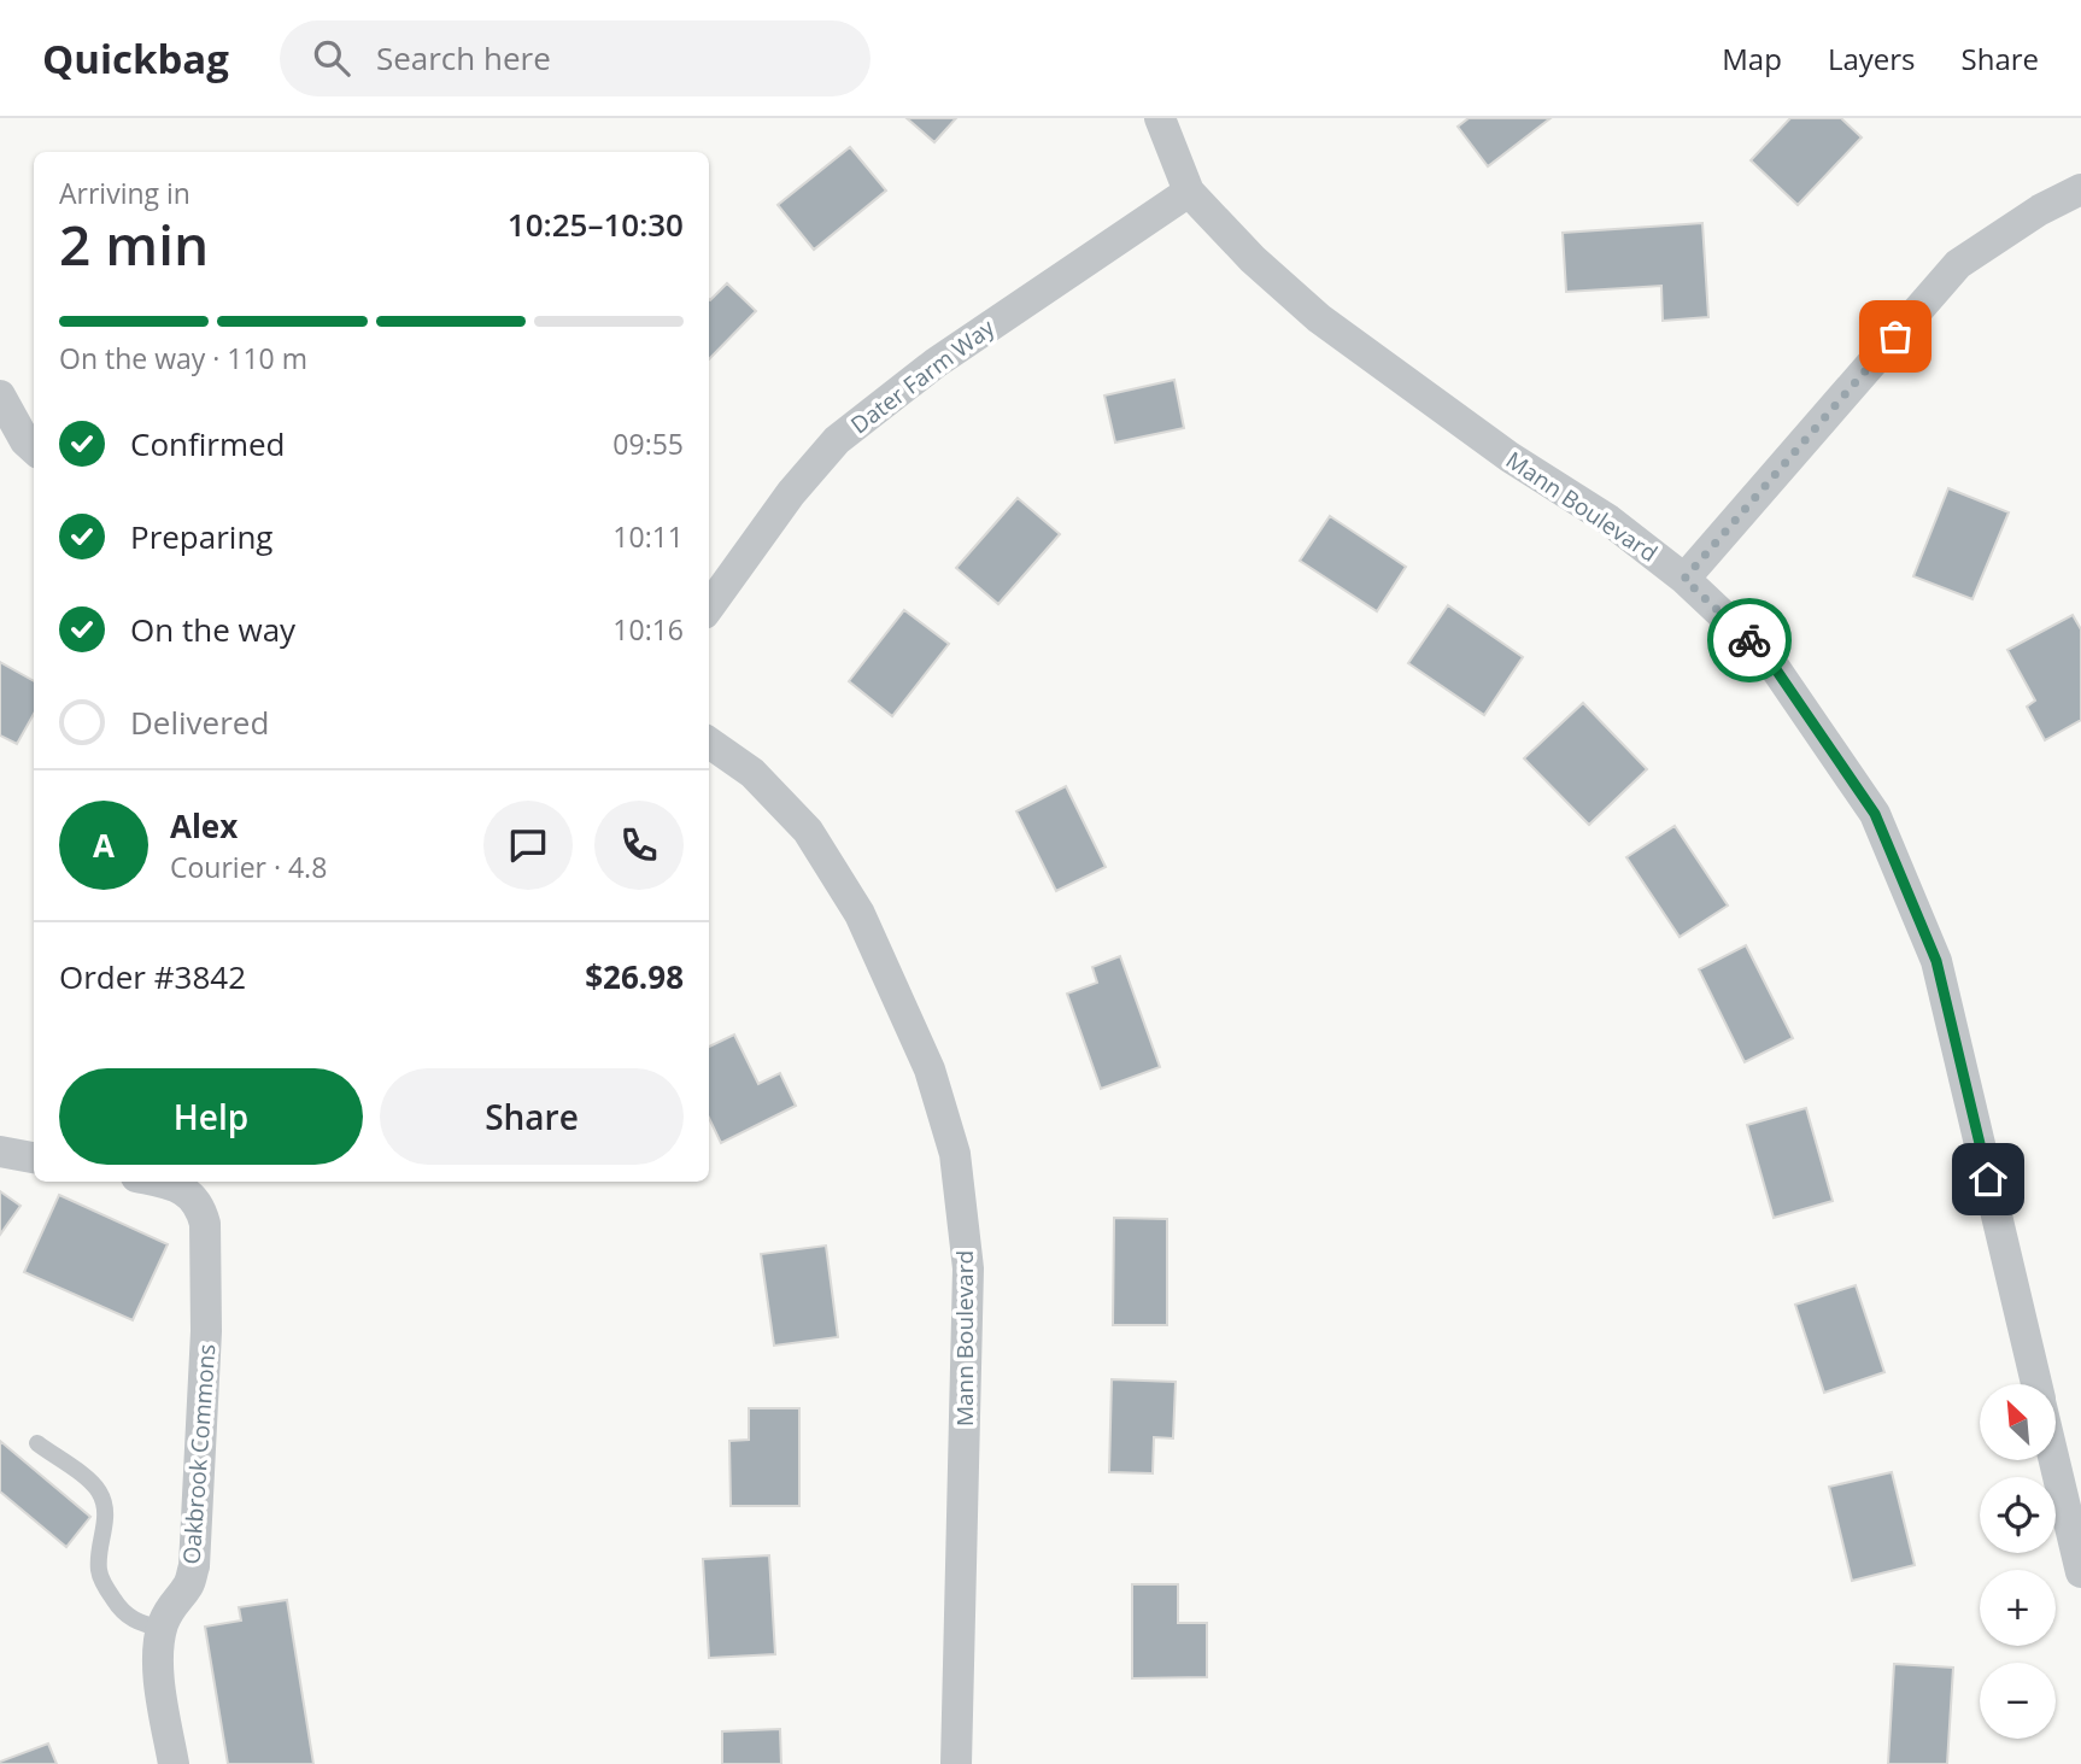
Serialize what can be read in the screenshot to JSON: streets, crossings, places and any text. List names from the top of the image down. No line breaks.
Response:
{"streets":{"street":["Dater Farm Way","Mann Boulevard","Oakbrook Commons"]},"crossings":[["Dater Farm Way","Mann Boulevard"]],"north":"top left","page":{"header":"Quickbag","search":"Search here","nav":["Map","Layers","Share"],"heading":["2 min","Arriving in","10:25–10:30"],"panel":["Alex","Courier · 4.8","Order #3842","$26.98"],"bar":"On the way · 110 m","list":[["Confirmed","09:55"],["Preparing","10:11"],["On the way","10:16"],"Delivered"],"round":"A","buttons":["Help","Share"],"map_buttons":["+","−"]}}
